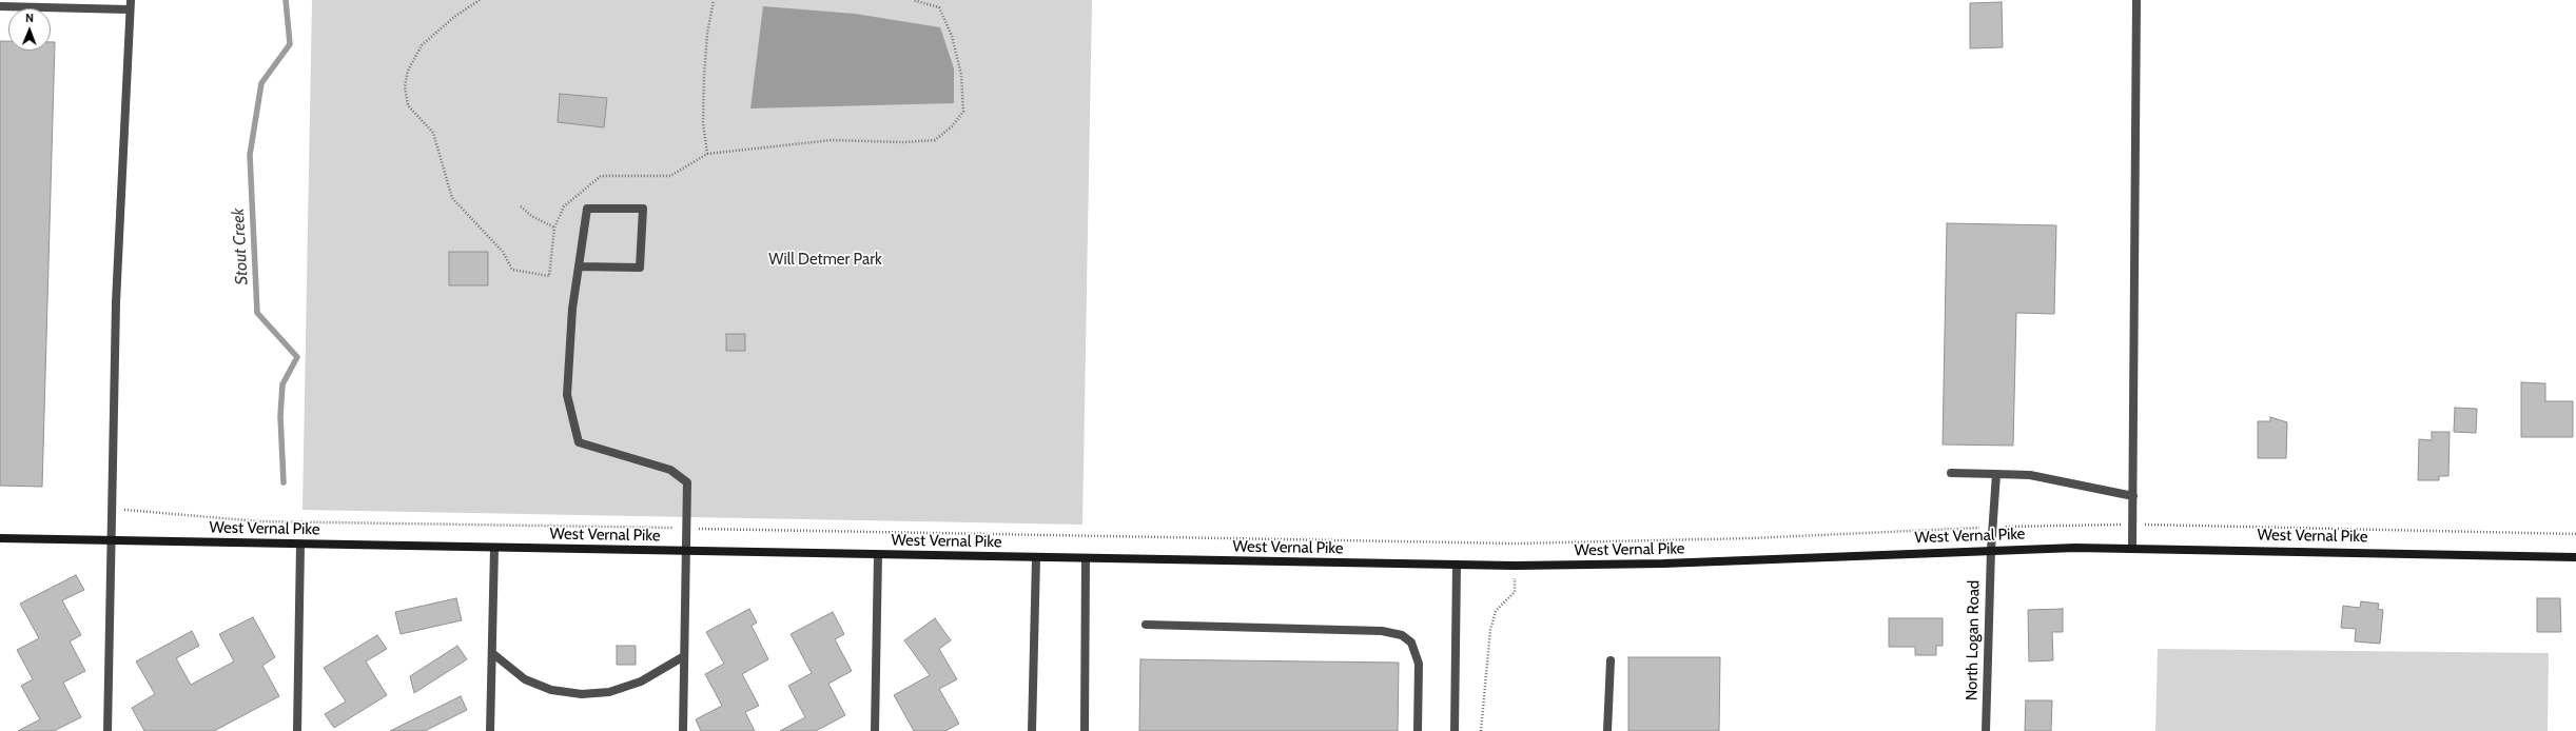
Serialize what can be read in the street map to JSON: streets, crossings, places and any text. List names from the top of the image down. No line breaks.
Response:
{"streets":{"main road":["West Vernal Pike"],"street":["North Logan Road"]},"crossings":[["West Vernal Pike","North Logan Road"]],"water":["Stout Creek"],"parks":["Will Detmer Park"],"north":"top"}
